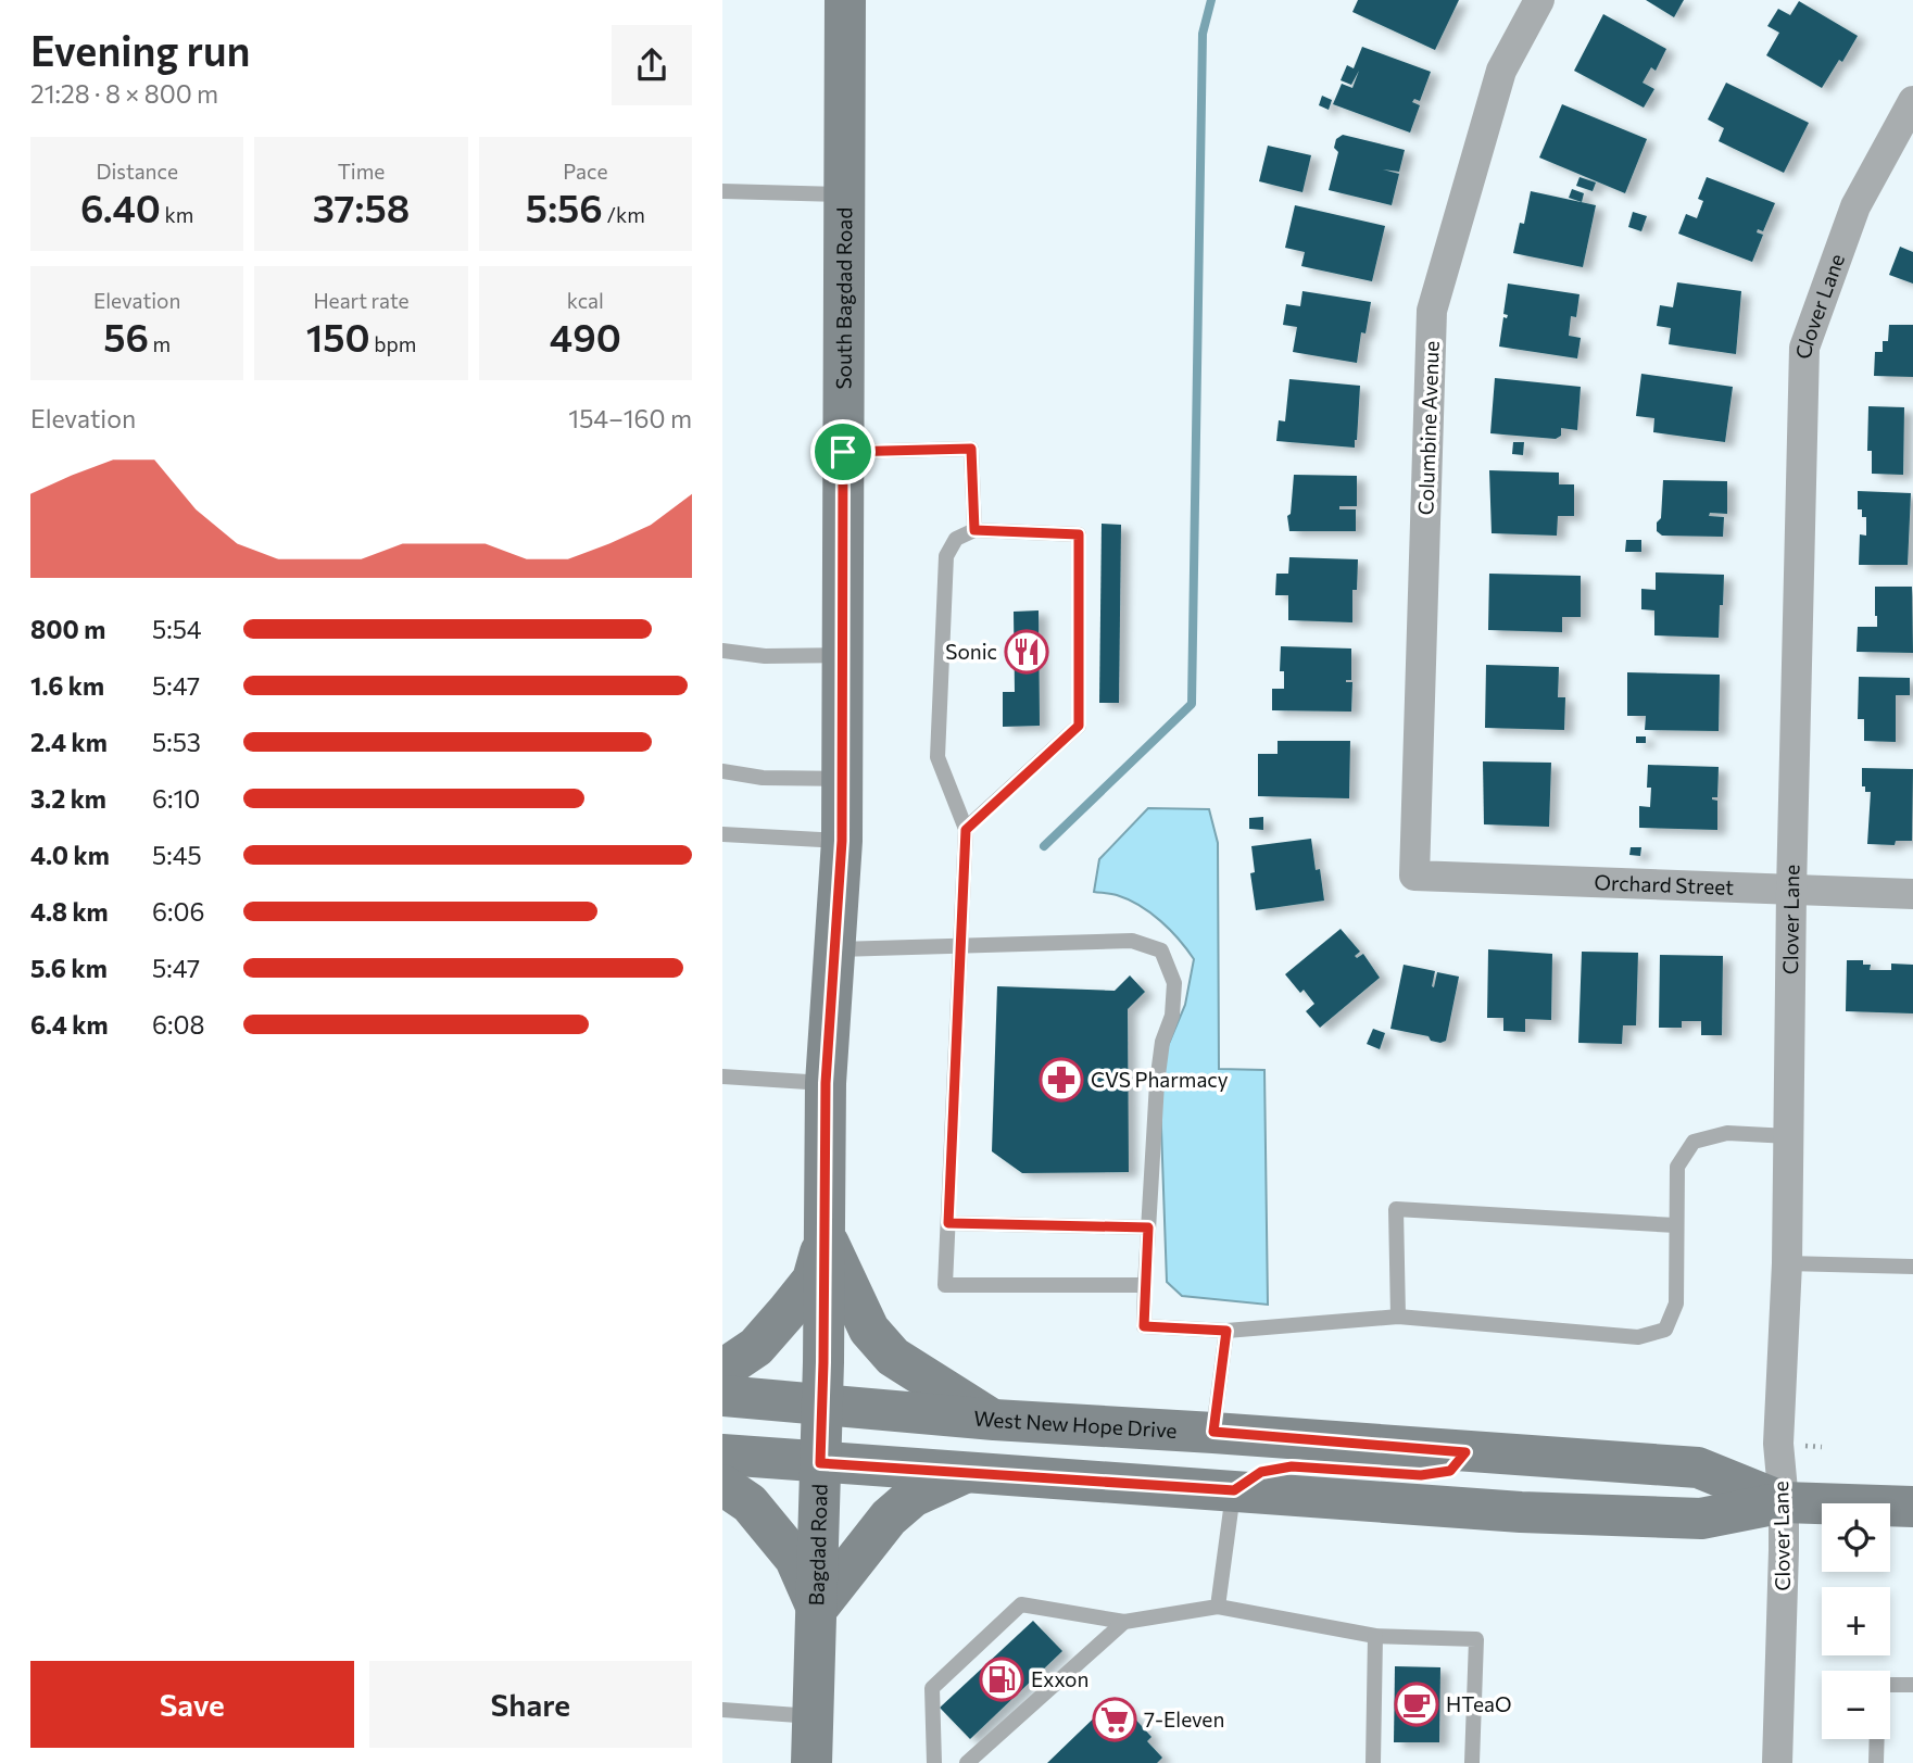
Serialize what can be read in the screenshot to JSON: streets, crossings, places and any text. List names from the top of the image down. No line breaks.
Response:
{"streets":{"main road":["South Bagdad Road","West New Hope Drive","Bagdad Road"],"street":["Clover Lane","Columbine Avenue","Orchard Street"]},"crossings":[["South Bagdad Road","Bagdad Road"],["Clover Lane","Orchard Street"],["Clover Lane","West New Hope Drive"],["Columbine Avenue","Orchard Street"],["West New Hope Drive","Bagdad Road"]],"places":{"restaurant":["Sonic"],"pharmacy":["CVS Pharmacy"],"fuel station":["Exxon"],"cafe":["HTeaO"],"supermarket":["7-Eleven"]},"page":{"heading":["Evening run","21:28 · 8 × 800 m"],"stats":[["Distance","6.40 km"],["Time","37:58"],["Pace","5:56 /km"],["Elevation","56 m"],["Heart rate","150 bpm"],["kcal","490"]],"chart":["Elevation","154–160 m"],"list":[{"name":"800 m","note":"5:54"},{"name":"1.6 km","note":"5:47"},{"name":"2.4 km","note":"5:53"},{"name":"3.2 km","note":"6:10"},{"name":"4.0 km","note":"5:45"},{"name":"4.8 km","note":"6:06"},{"name":"5.6 km","note":"5:47"},{"name":"6.4 km","note":"6:08"}],"map_buttons":["+","−"],"buttons":["Save","Share"]}}
